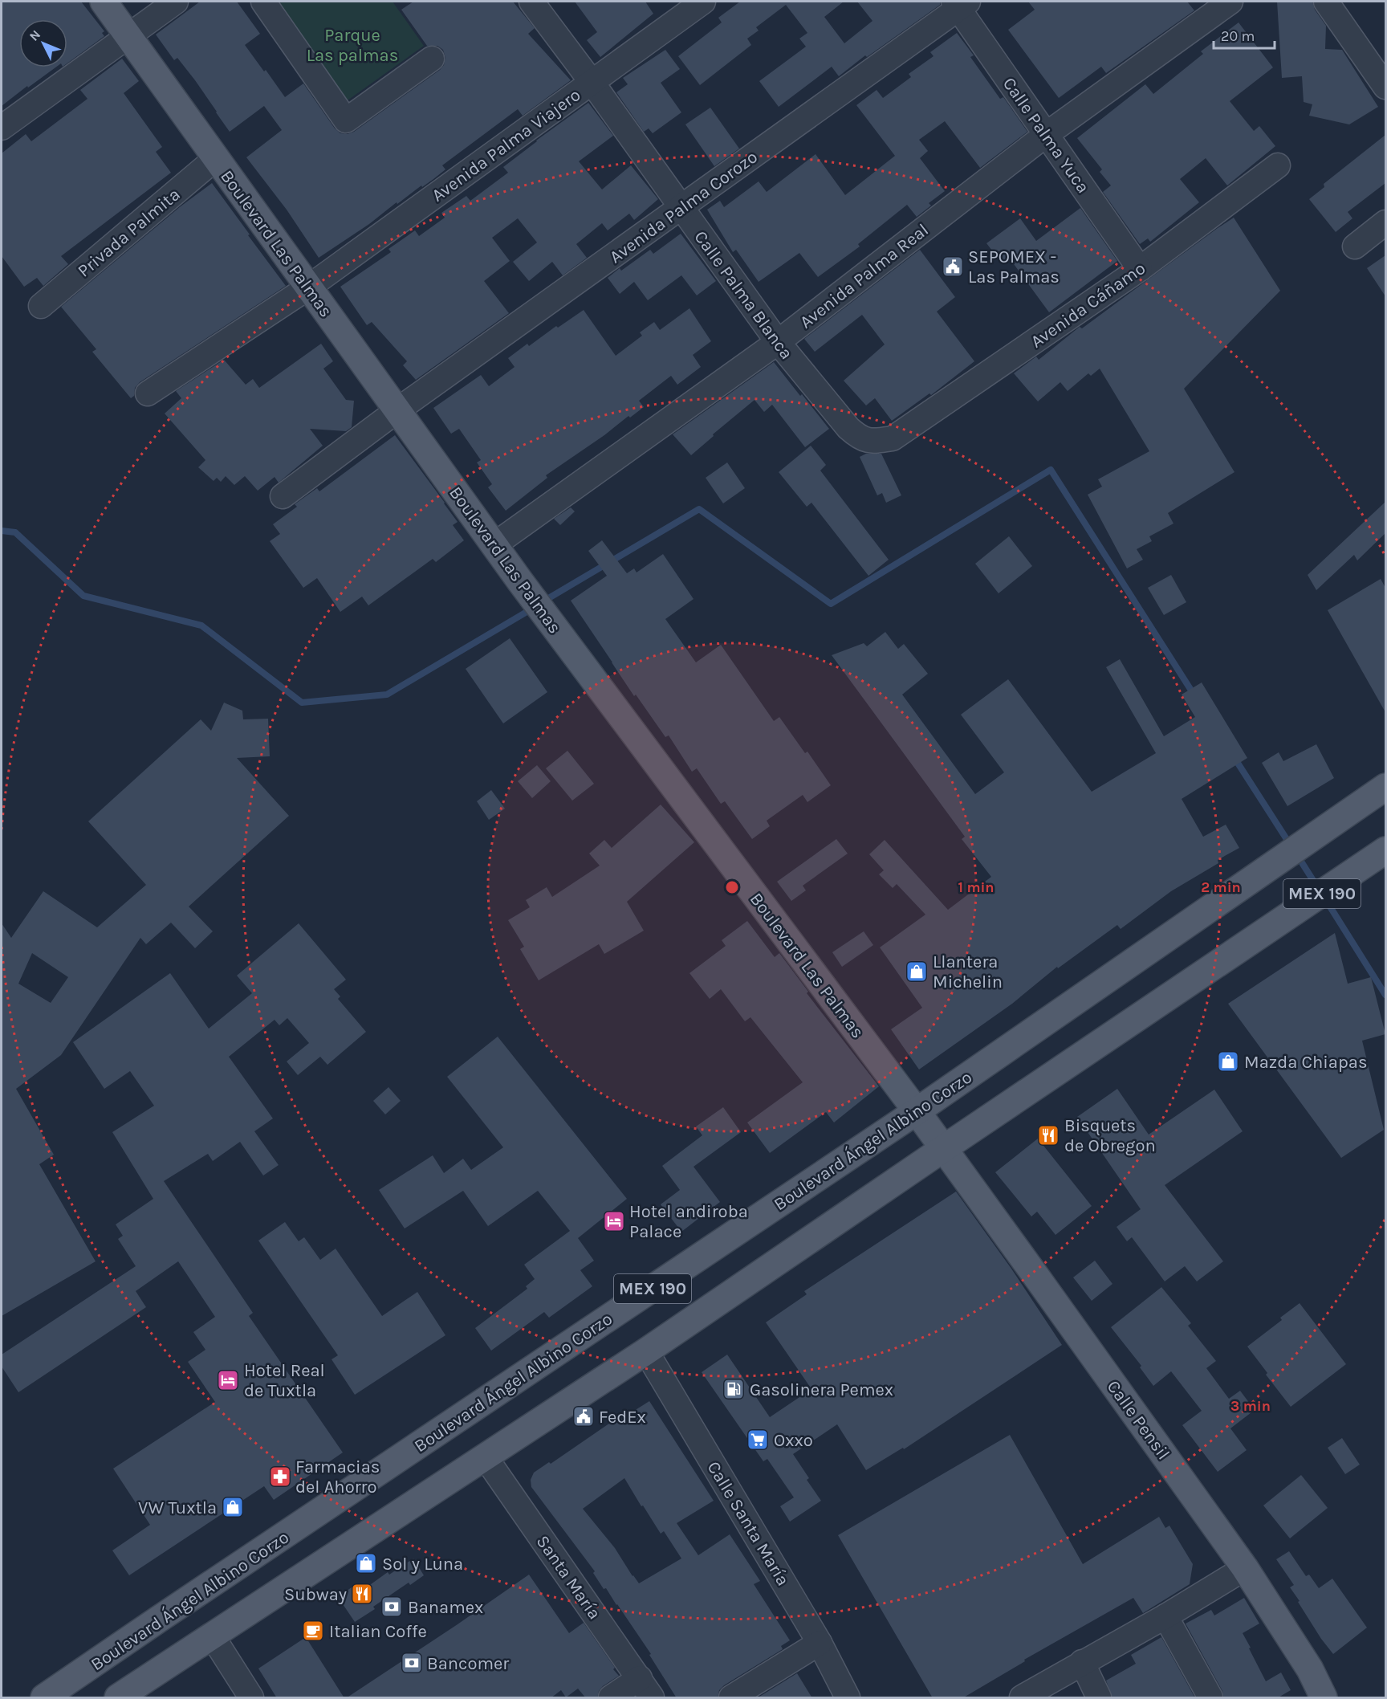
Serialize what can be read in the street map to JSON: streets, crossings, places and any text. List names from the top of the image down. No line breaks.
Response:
{"streets":{"main road":["Boulevard Las Palmas","MEX 190","Boulevard Ángel Albino Corzo","Calle Pensil"],"street":["Calle Palma Yuca","Avenida Palma Viajero","Avenida Palma Corozo","Privada Palmita","Avenida Palma Real","Calle Palma Blanca","Avenida Cáñamo","Calle Santa María","Santa María"]},"crossings":[["Calle Palma Yuca","Avenida Palma Corozo"],["Calle Palma Yuca","Avenida Palma Real"],["Calle Palma Yuca","Avenida Cáñamo"],["Avenida Palma Viajero","Boulevard Las Palmas"],["Avenida Palma Viajero","Calle Palma Blanca"],["Avenida Palma Corozo","Boulevard Las Palmas"],["Avenida Palma Corozo","Calle Palma Blanca"],["Privada Palmita","Boulevard Las Palmas"],["Boulevard Las Palmas","Avenida Palma Real"],["Boulevard Las Palmas","MEX 190"],["Boulevard Las Palmas","Boulevard Ángel Albino Corzo"],["Boulevard Las Palmas","Calle Pensil"],["Avenida Palma Real","Calle Palma Blanca"],["Calle Palma Blanca","Avenida Cáñamo"],["MEX 190","Calle Pensil"],["MEX 190","Calle Santa María"],["MEX 190","Santa María"]],"parks":["Parque Las palmas"],"places":{"public building":["SEPOMEX - Las Palmas","FedEx"],"shop":["Llantera Michelin","Mazda Chiapas","VW Tuxtla","Sol y Luna"],"restaurant":["Bisquets de Obregon","Subway"],"hotel":["Hotel andiroba Palace","Hotel Real de Tuxtla"],"fuel station":["Gasolinera Pemex"],"supermarket":["Oxxo"],"pharmacy":["Farmacias del Ahorro"],"bank":["Banamex","Bancomer"],"cafe":["Italian Coffe"]},"scale_bar":"20 m","north":"top left","rings":["1 min","2 min","3 min"]}
